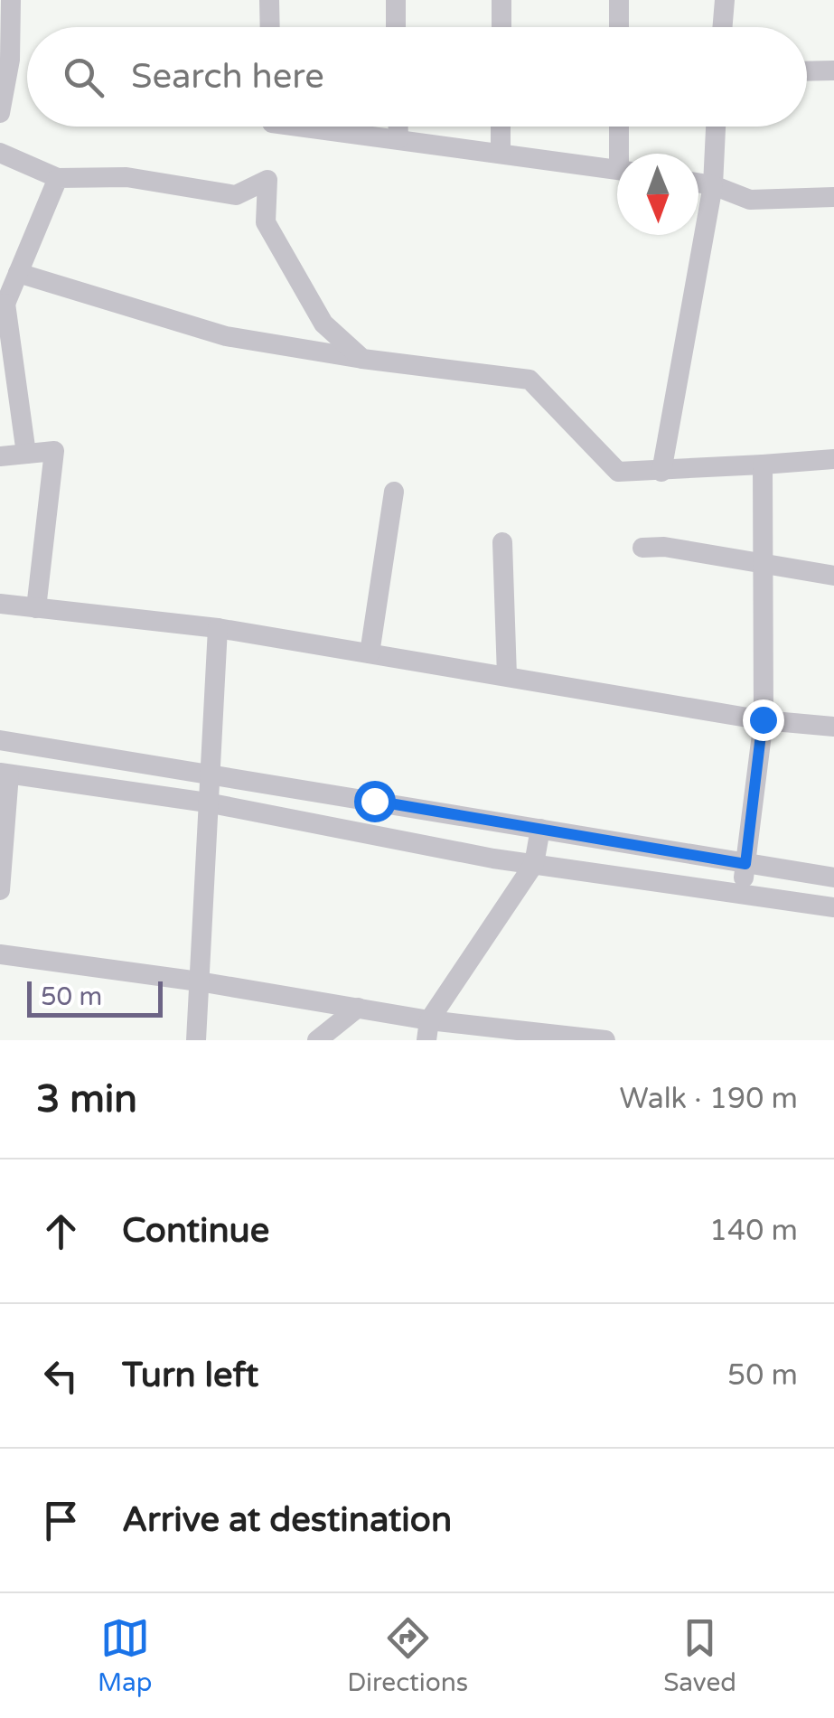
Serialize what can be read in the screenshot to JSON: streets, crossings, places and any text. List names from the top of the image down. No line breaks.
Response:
{"scale_bar":"50 m","north":"bottom","page":{"search":"Search here","scale":"50 m","heading":["3 min","Walk · 190 m"],"list":[["Continue","140 m"],["Turn left","50 m"],"Arrive at destination"],"nav":["Map","Directions","Saved"]}}
